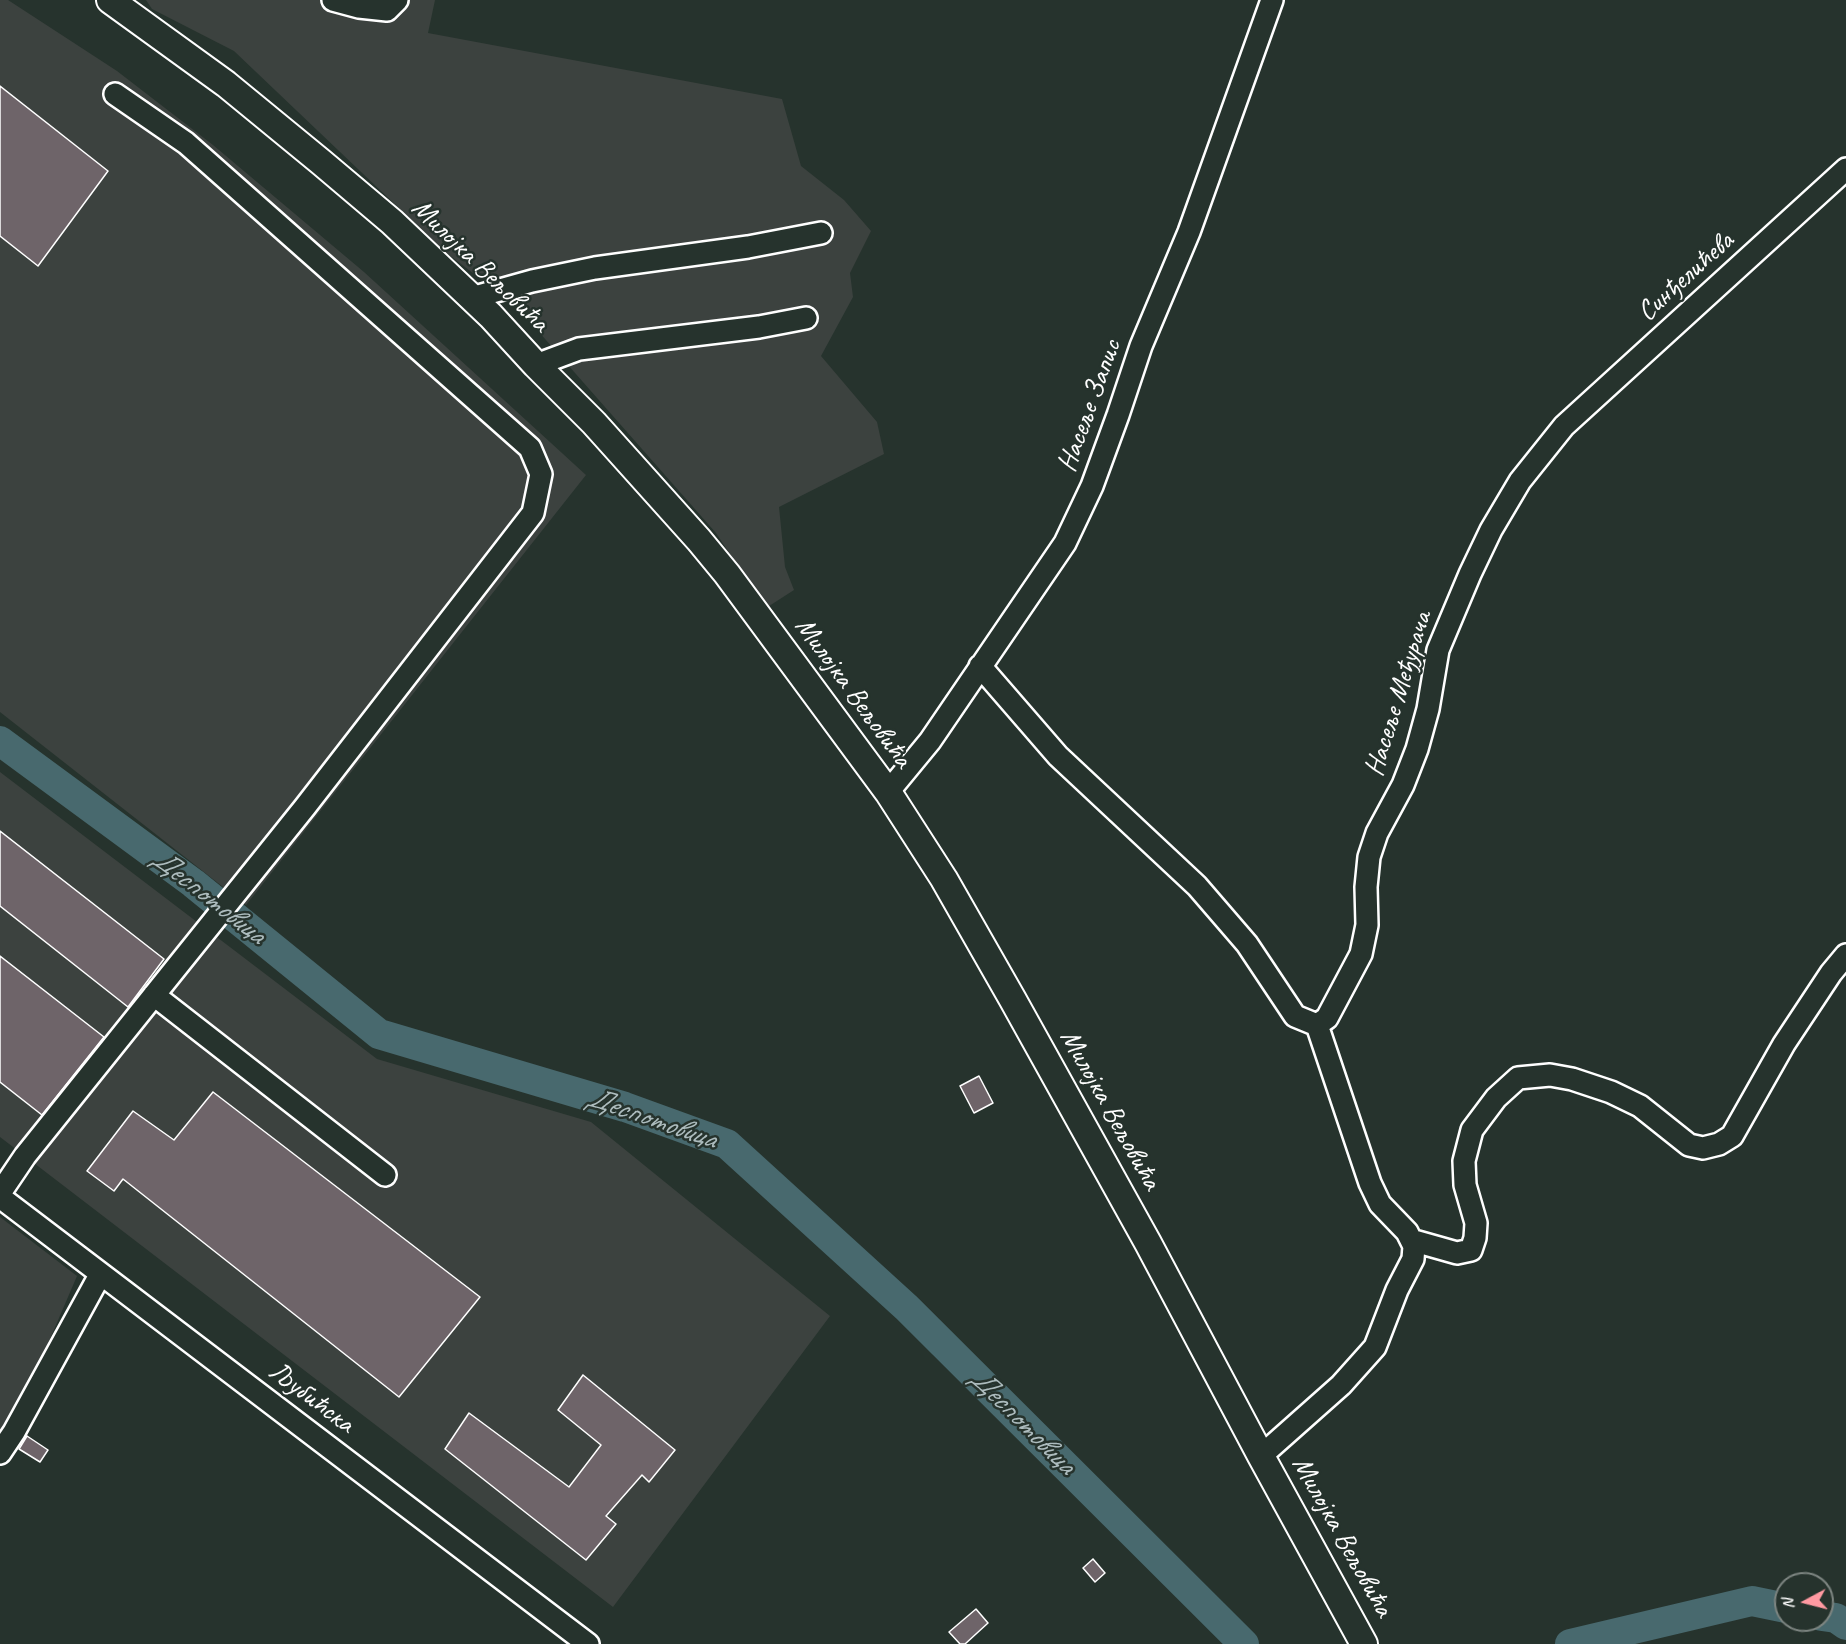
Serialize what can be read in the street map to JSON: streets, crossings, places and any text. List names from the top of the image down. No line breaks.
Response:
{"streets":{"main road":["Милојка Вељовића"],"street":["Синђелићева","Насеље Запис","Насеље Међурача","Љубићска"]},"crossings":[["Милојка Вељовића","Насеље Запис"],["Синђелићева","Насеље Међурача"]],"water":["Деспотовица"],"north":"left"}
